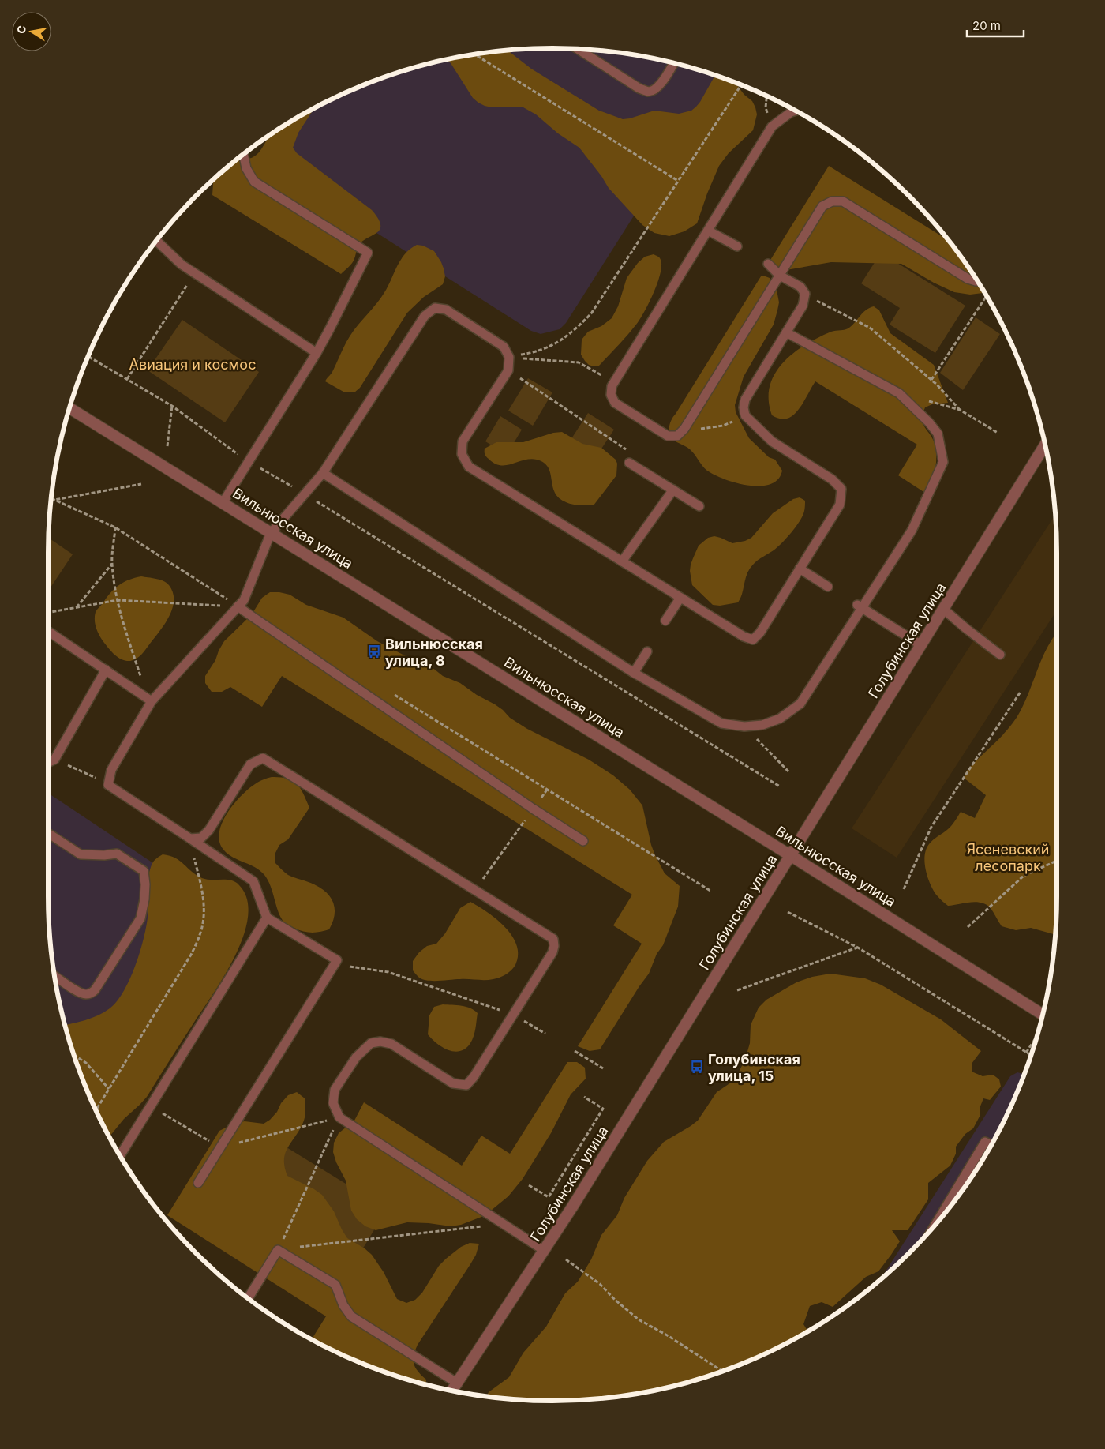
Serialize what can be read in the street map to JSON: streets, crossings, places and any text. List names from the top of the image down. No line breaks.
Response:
{"streets":{"street":["Вильнюсская улица","Голубинская улица"]},"crossings":[["Вильнюсская улица","Голубинская улица"]],"parks":["Авиация и космос","Ясеневский лесопарк"],"places":{"bus stop":["Вильнюсская улица, 8","Голубинская улица, 15"]},"scale_bar":"20 m","north":"left"}
